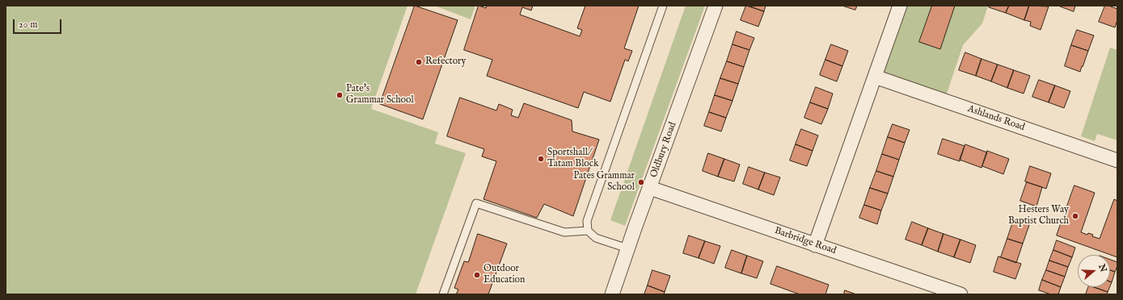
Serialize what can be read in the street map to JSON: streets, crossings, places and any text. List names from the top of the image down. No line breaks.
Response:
{"streets":{"street":["Ashlands Road","Oldbury Road","Barbridge Road"]},"crossings":[["Oldbury Road","Barbridge Road"]],"places":["Refectory","Pate's Grammar School","Sportshall/ Tatam Block","Pates Grammar School","Hesters Way Baptist Church","Outdoor Education"],"scale_bar":"20 m","north":"right"}
